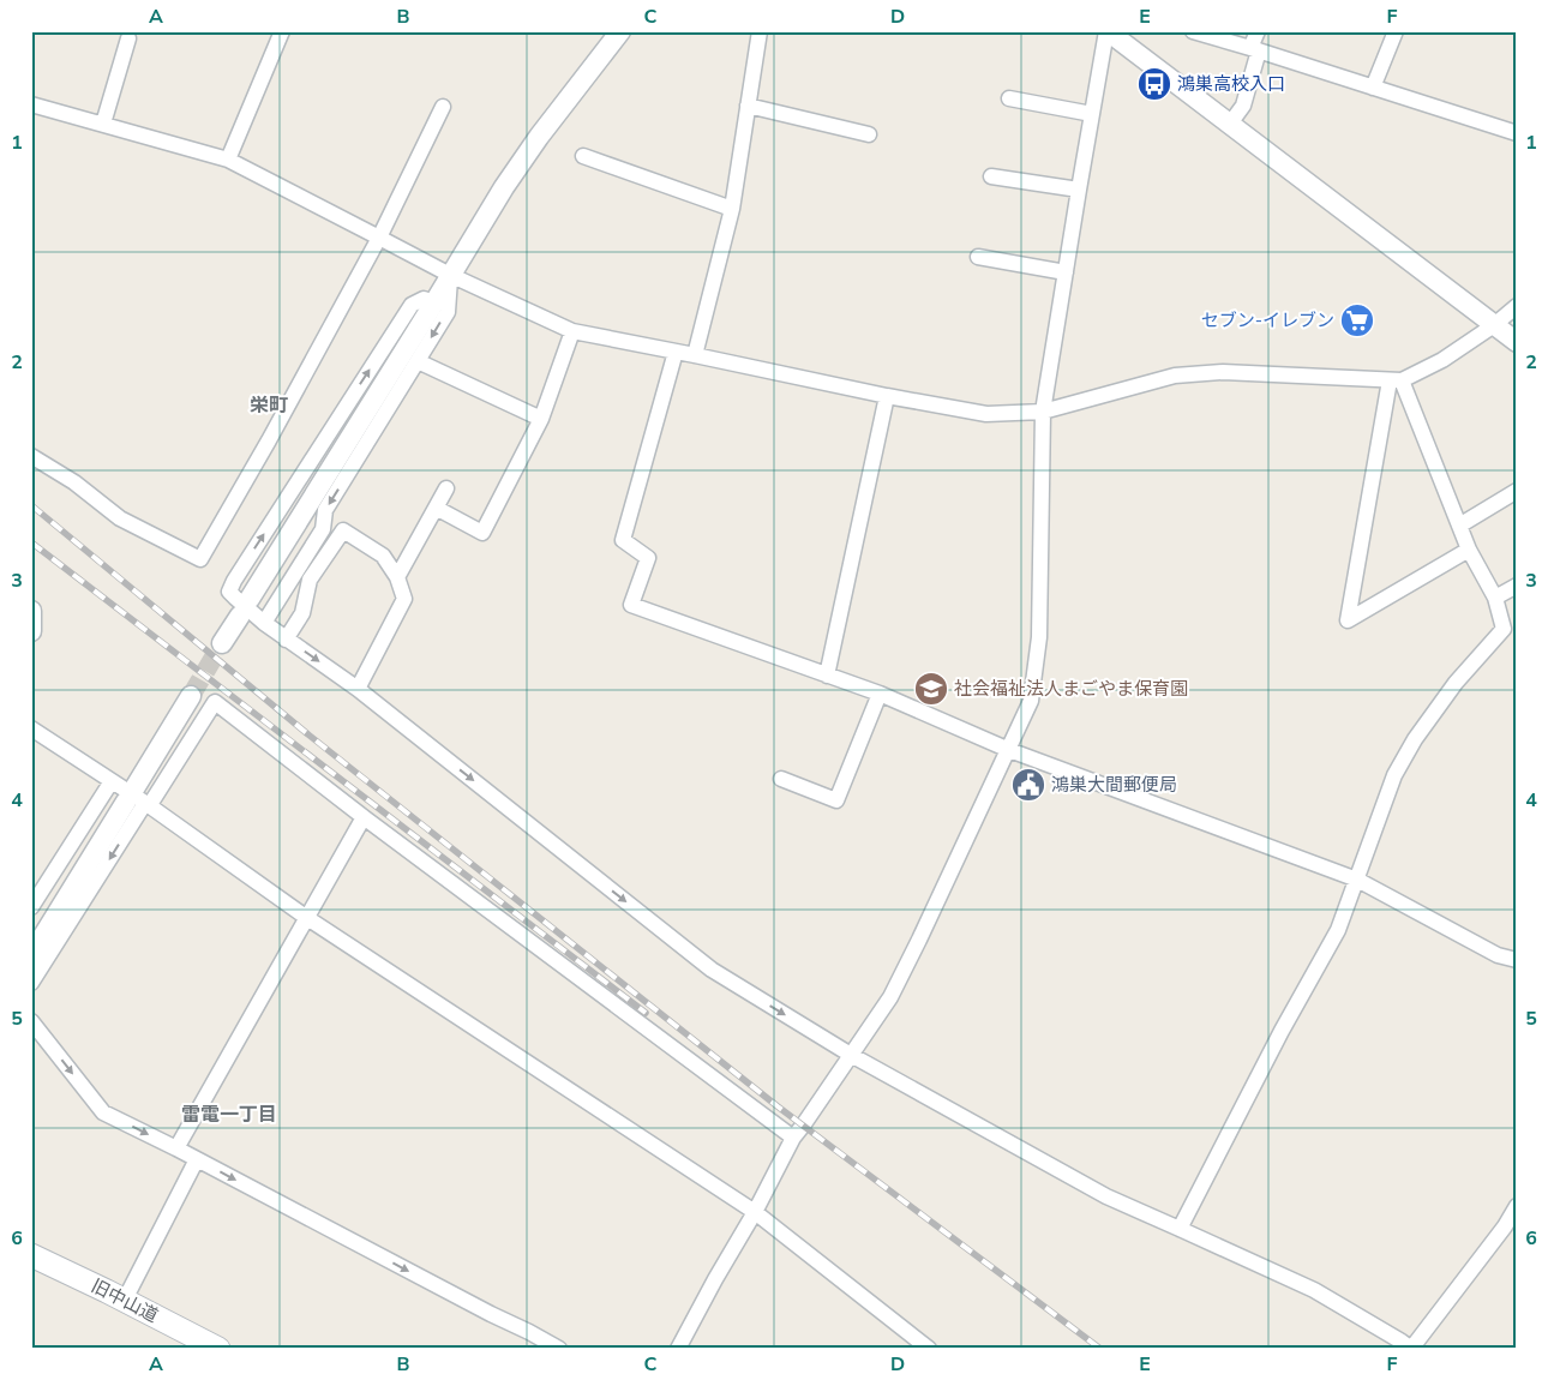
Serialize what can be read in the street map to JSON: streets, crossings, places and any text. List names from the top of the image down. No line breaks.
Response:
{"streets":{"main road":["旧中山道"]},"districts":["栄町","雷電一丁目"],"places":{"bus stop":["鴻巣高校入口"],"supermarket":["セブン-イレブン"],"school or university":["社会福祉法人まごやま保育園"],"public building":["鴻巣大間郵便局"]},"grid":{"columns":["A","B","C","D","E","F"],"rows":["1","2","3","4","5","6"]}}
